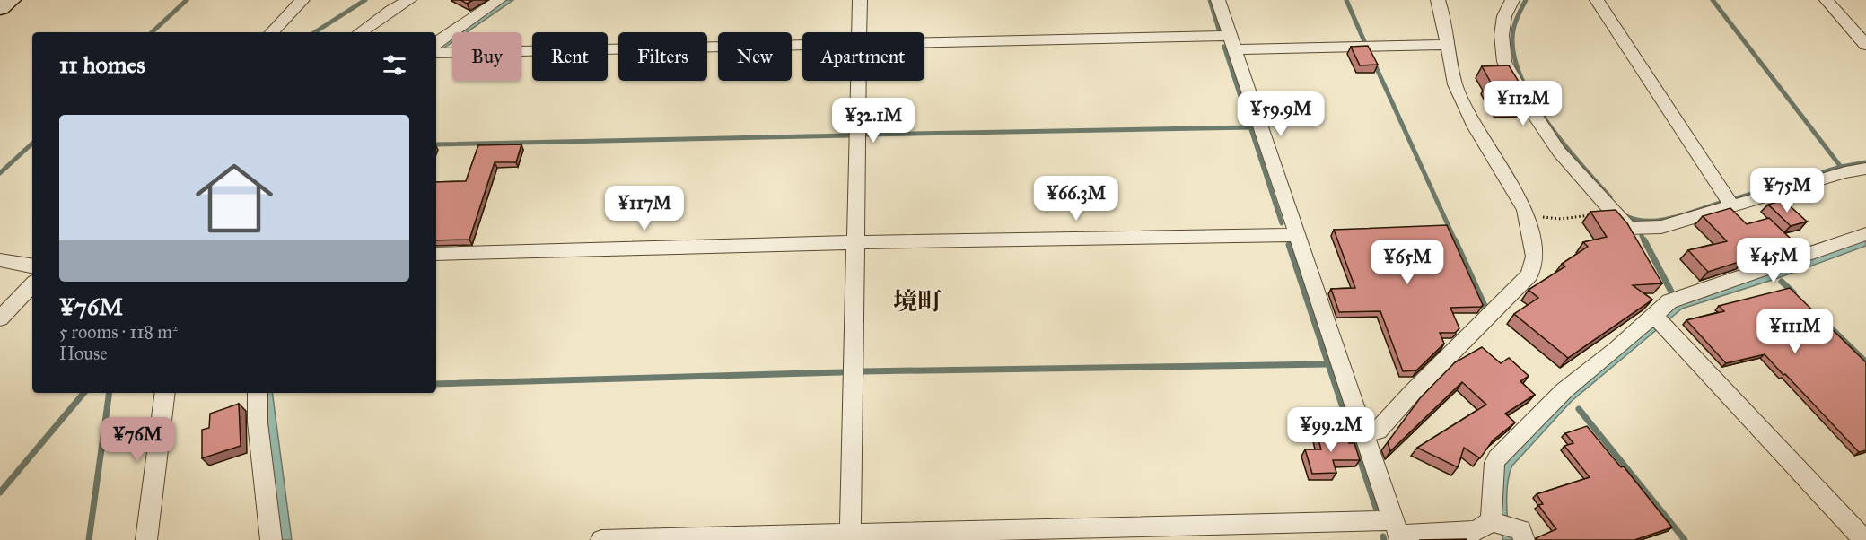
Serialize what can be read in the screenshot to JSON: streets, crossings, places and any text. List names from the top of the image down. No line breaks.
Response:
{"districts":["境町"],"page":{"chip":["Buy","Rent","Filters","New","Apartment"],"heading":"11 homes","price":["¥112M","¥59.9M","¥32.1M","¥75M","¥66.3M","¥117M","¥45M","¥65M","¥111M","¥99.2M","¥76M"],"list":[{"name":"¥76M","note":"5 rooms · 118 m² · House"}]}}
